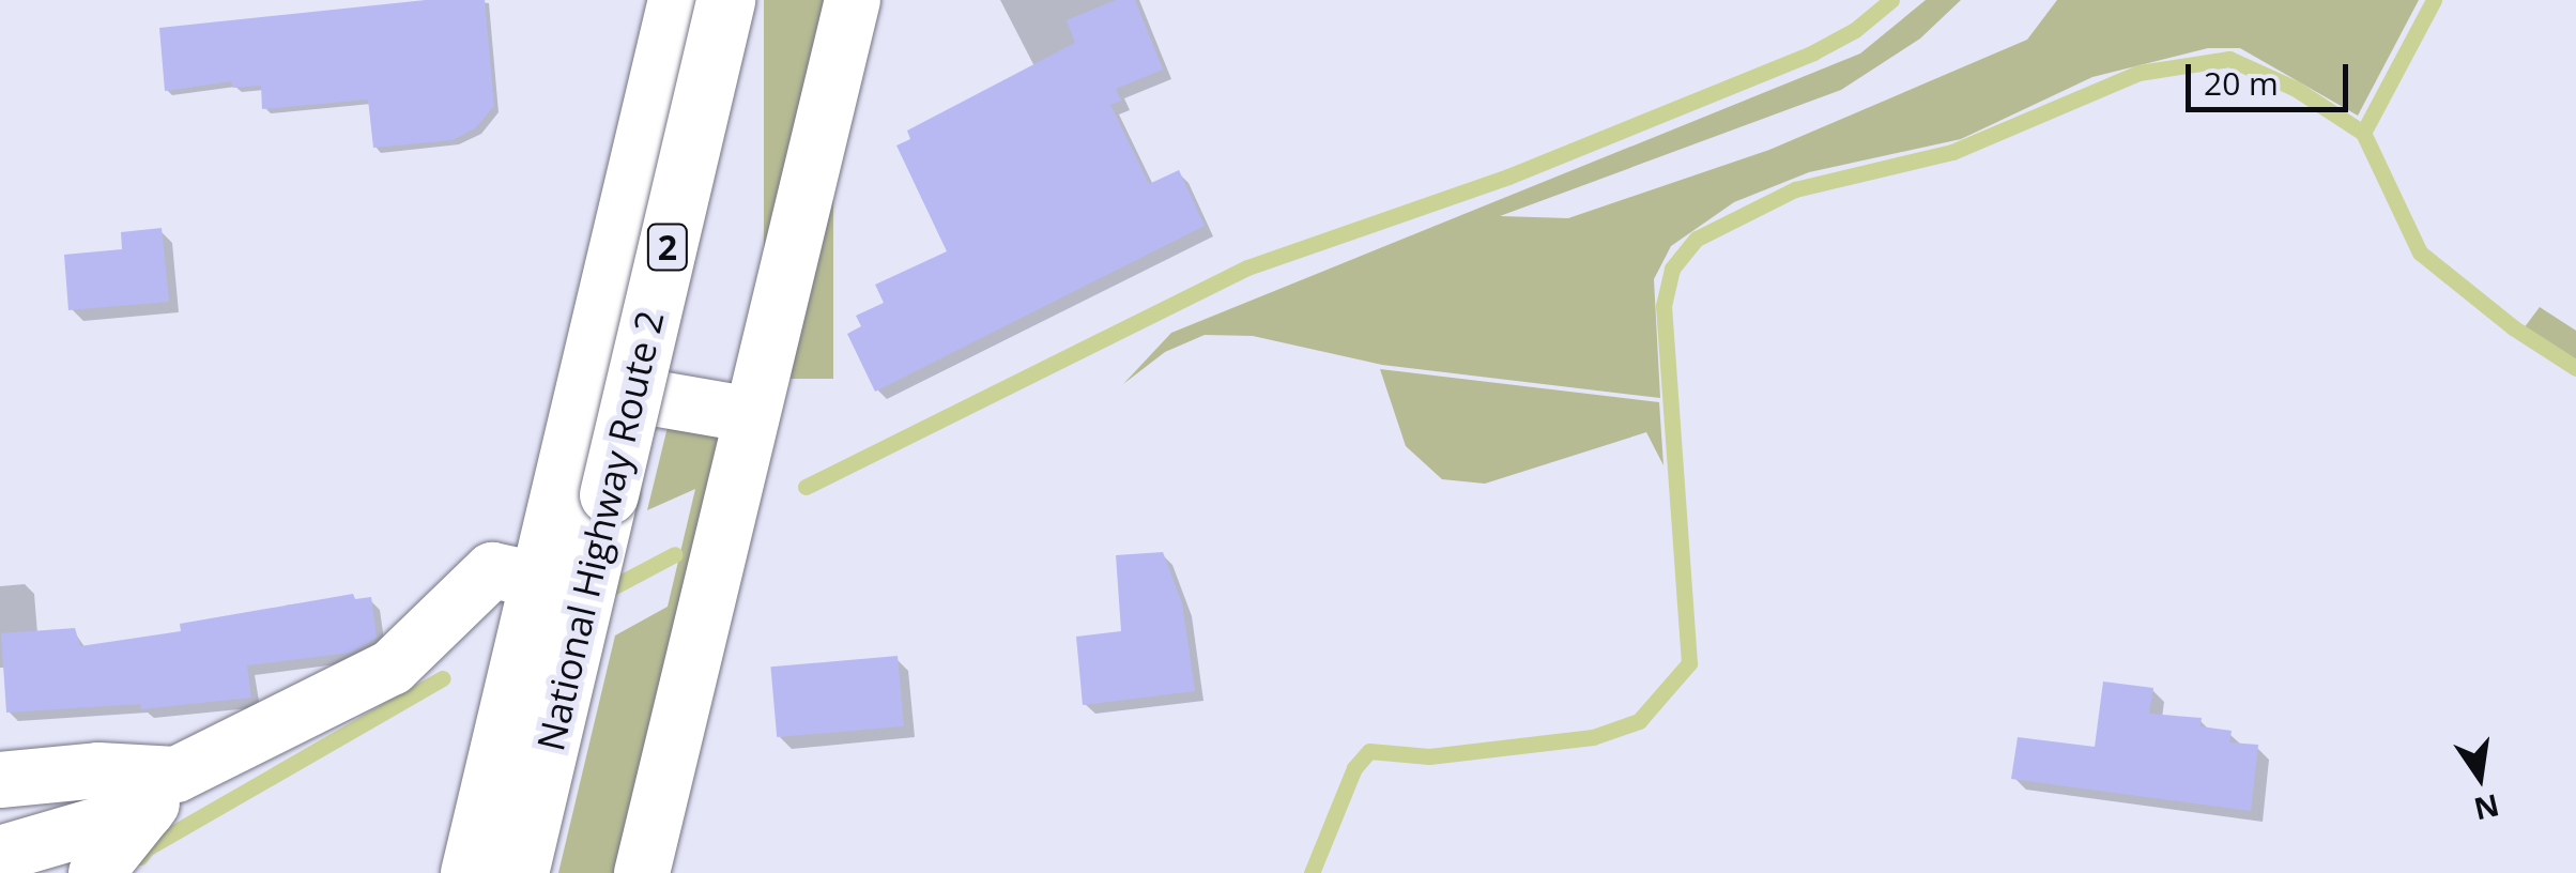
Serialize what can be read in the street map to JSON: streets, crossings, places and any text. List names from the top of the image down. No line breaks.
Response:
{"streets":{"highway":["2","National Highway Route 2"]},"scale_bar":"20 m","north":"bottom"}
